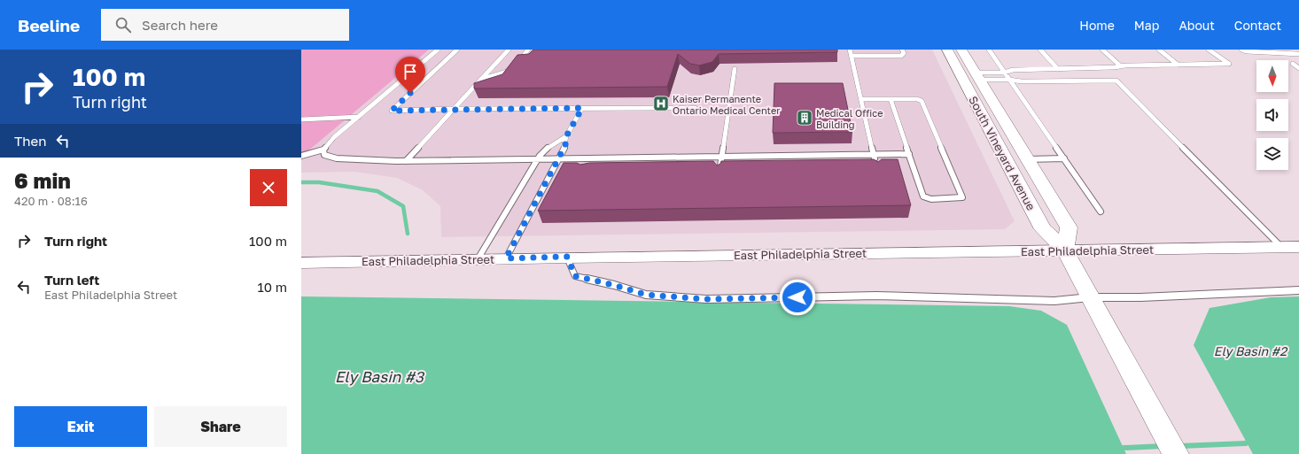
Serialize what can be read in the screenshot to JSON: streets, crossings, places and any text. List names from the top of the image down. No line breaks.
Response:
{"streets":{"main road":["South Vineyard Avenue"],"street":["East Philadelphia Street"]},"crossings":[["South Vineyard Avenue","East Philadelphia Street"]],"water":["Ely Basin #2","Ely Basin #3"],"places":{"hospital":["Kaiser Permanente Ontario Medical Center"],"building":["Medical Office Building"]},"north":"bottom","page":{"header":"Beeline","search":"Search here","nav":["Home","Map","About","Contact"],"turn":["100 m","Turn right"],"then":"Then","heading":["6 min","420 m · 08:16"],"list":[{"name":"Turn right","value":"100 m"},{"name":"Turn left","note":"East Philadelphia Street","value":"10 m"}],"buttons":["Exit","Share"]}}
